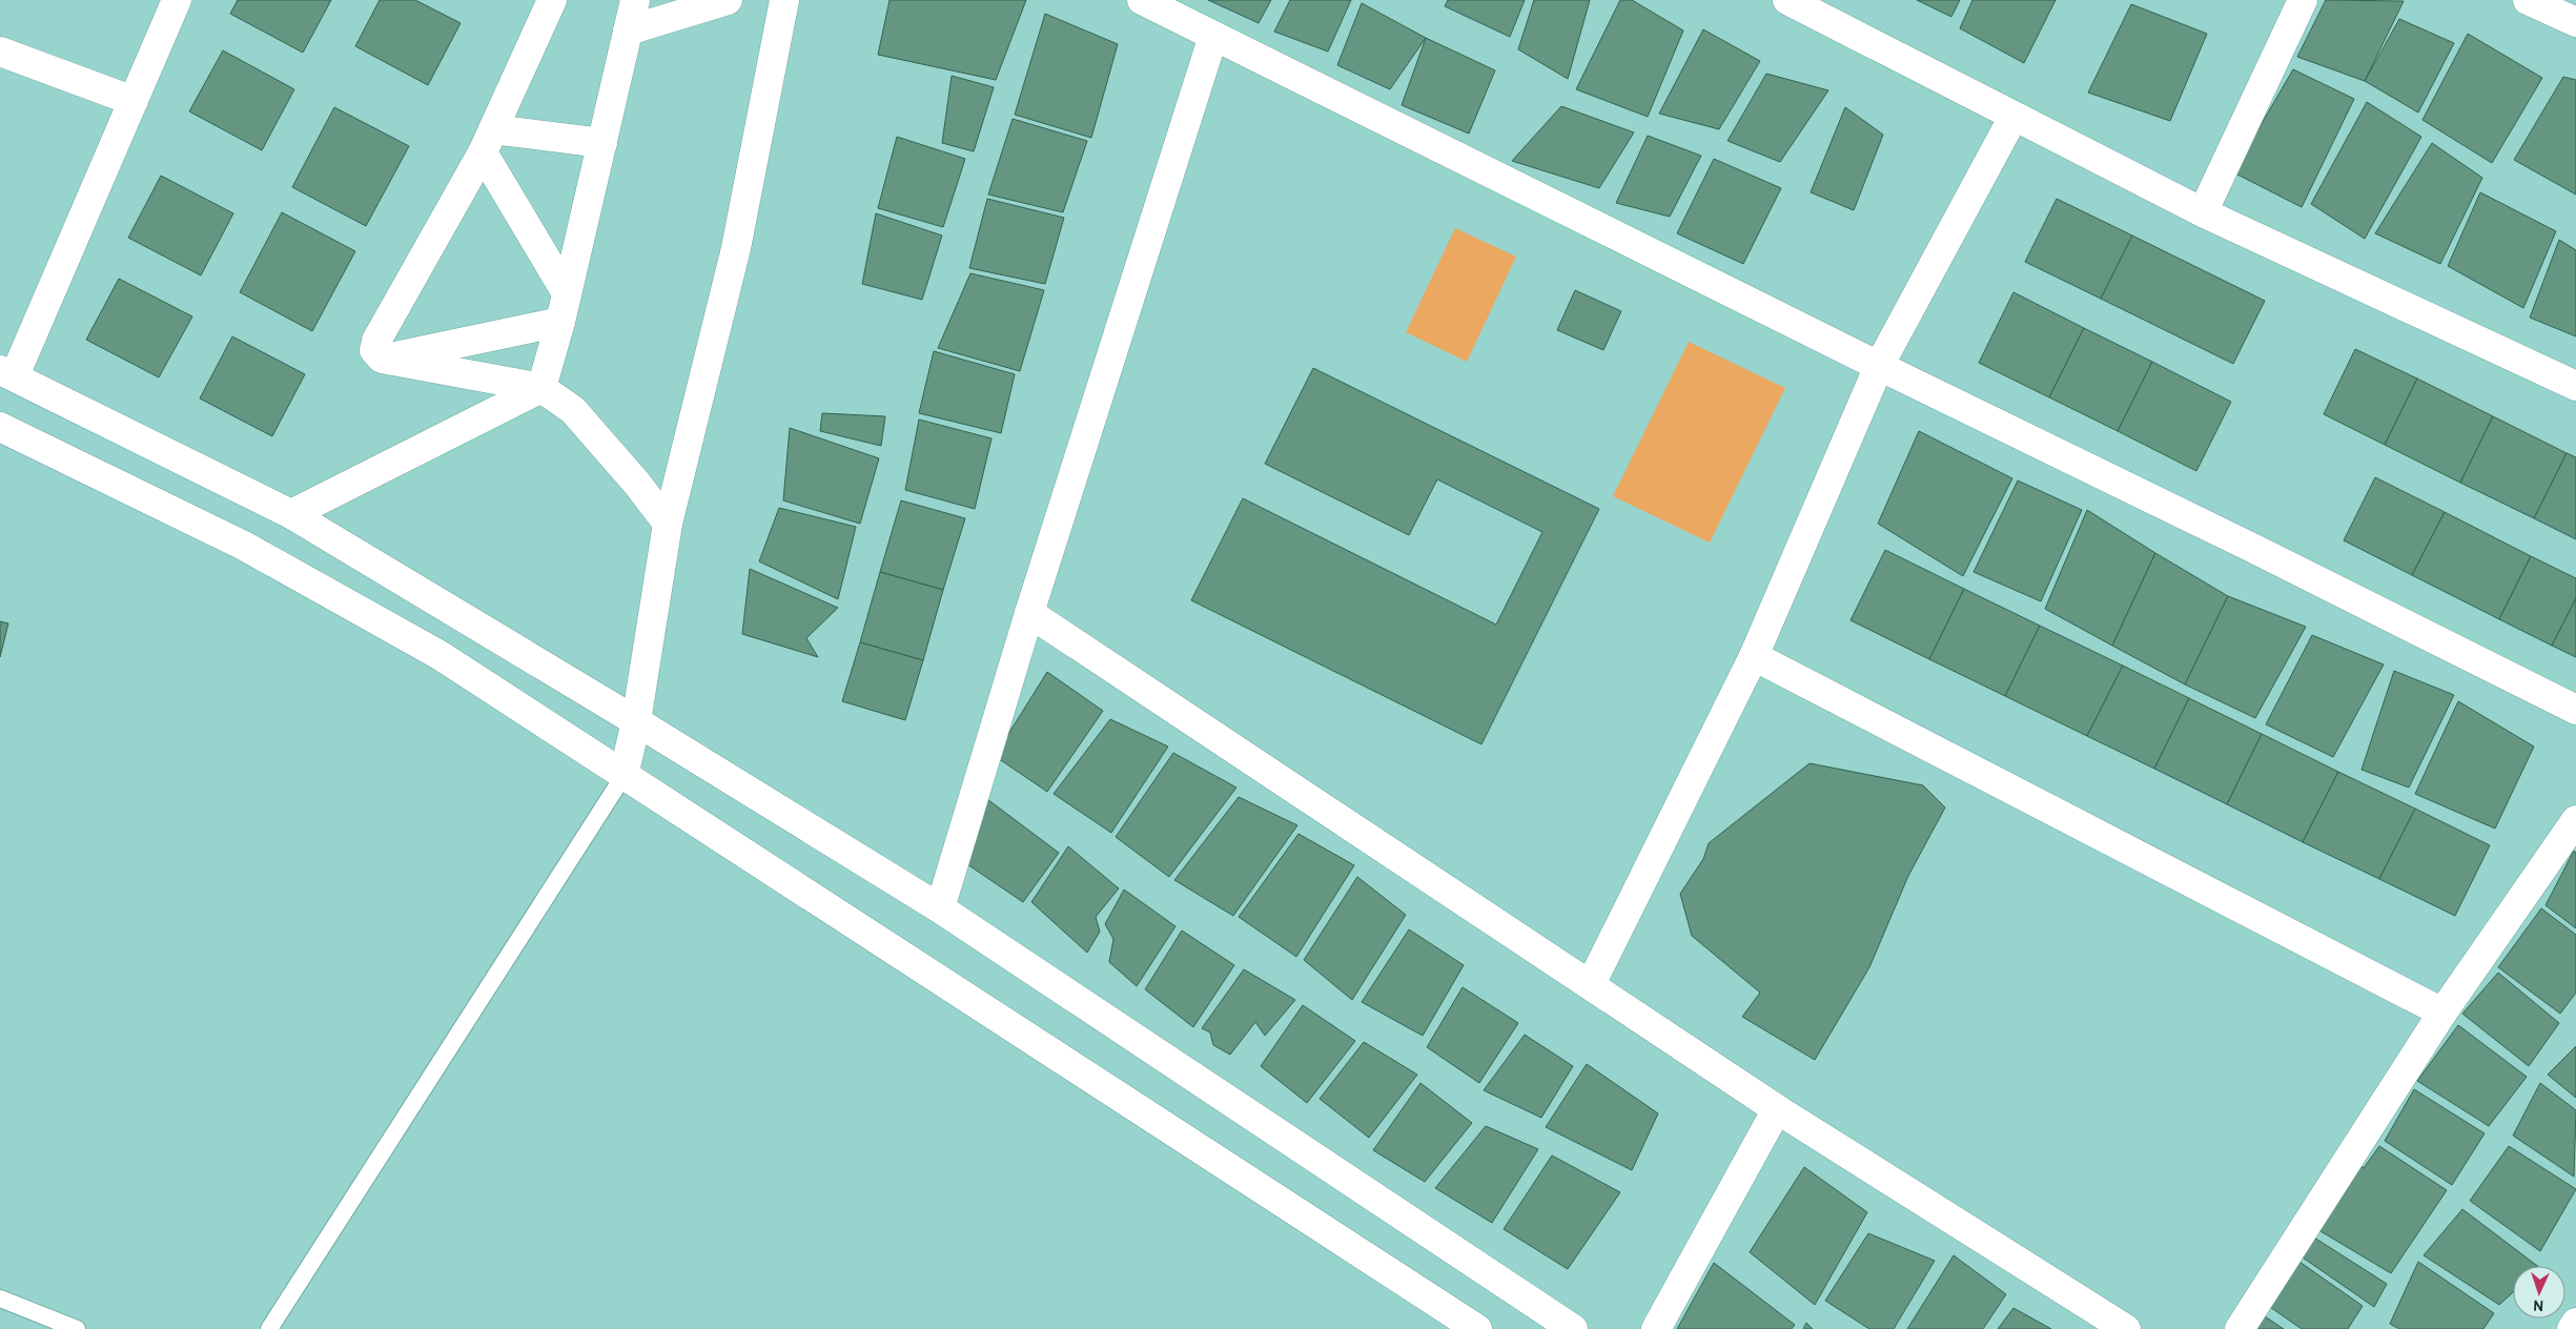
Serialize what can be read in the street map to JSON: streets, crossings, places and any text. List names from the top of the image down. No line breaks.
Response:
{"north":"bottom"}
